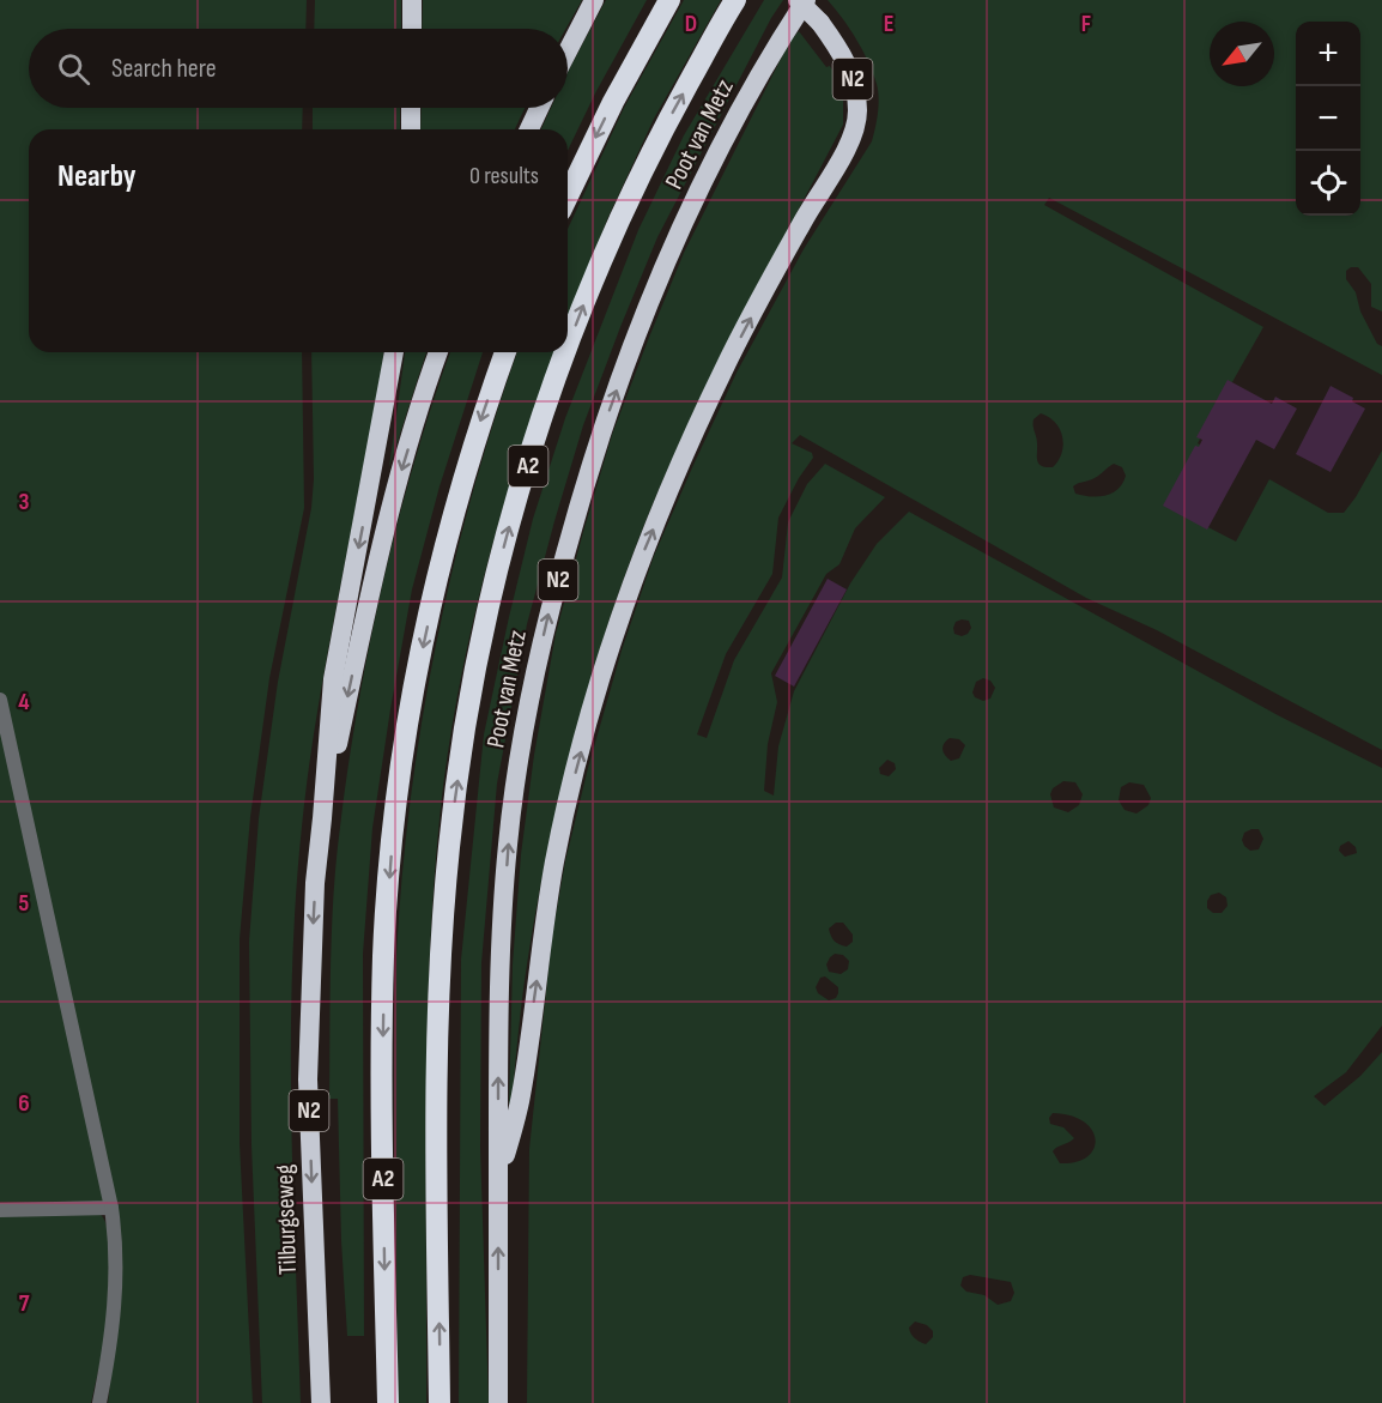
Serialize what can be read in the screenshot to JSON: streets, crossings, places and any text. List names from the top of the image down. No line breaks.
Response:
{"streets":{"highway":["N2","Poot van Metz","A2","Tilburgseweg"]},"crossings":[["N2","Poot van Metz"],["N2","Tilburgseweg"]],"north":"bottom left","page":{"map_buttons":["+","−"],"search":"Search here","heading":["Nearby","0 results"]},"grid":{"columns":["D","E","F"],"rows":["3","4","5","6","7"]}}
